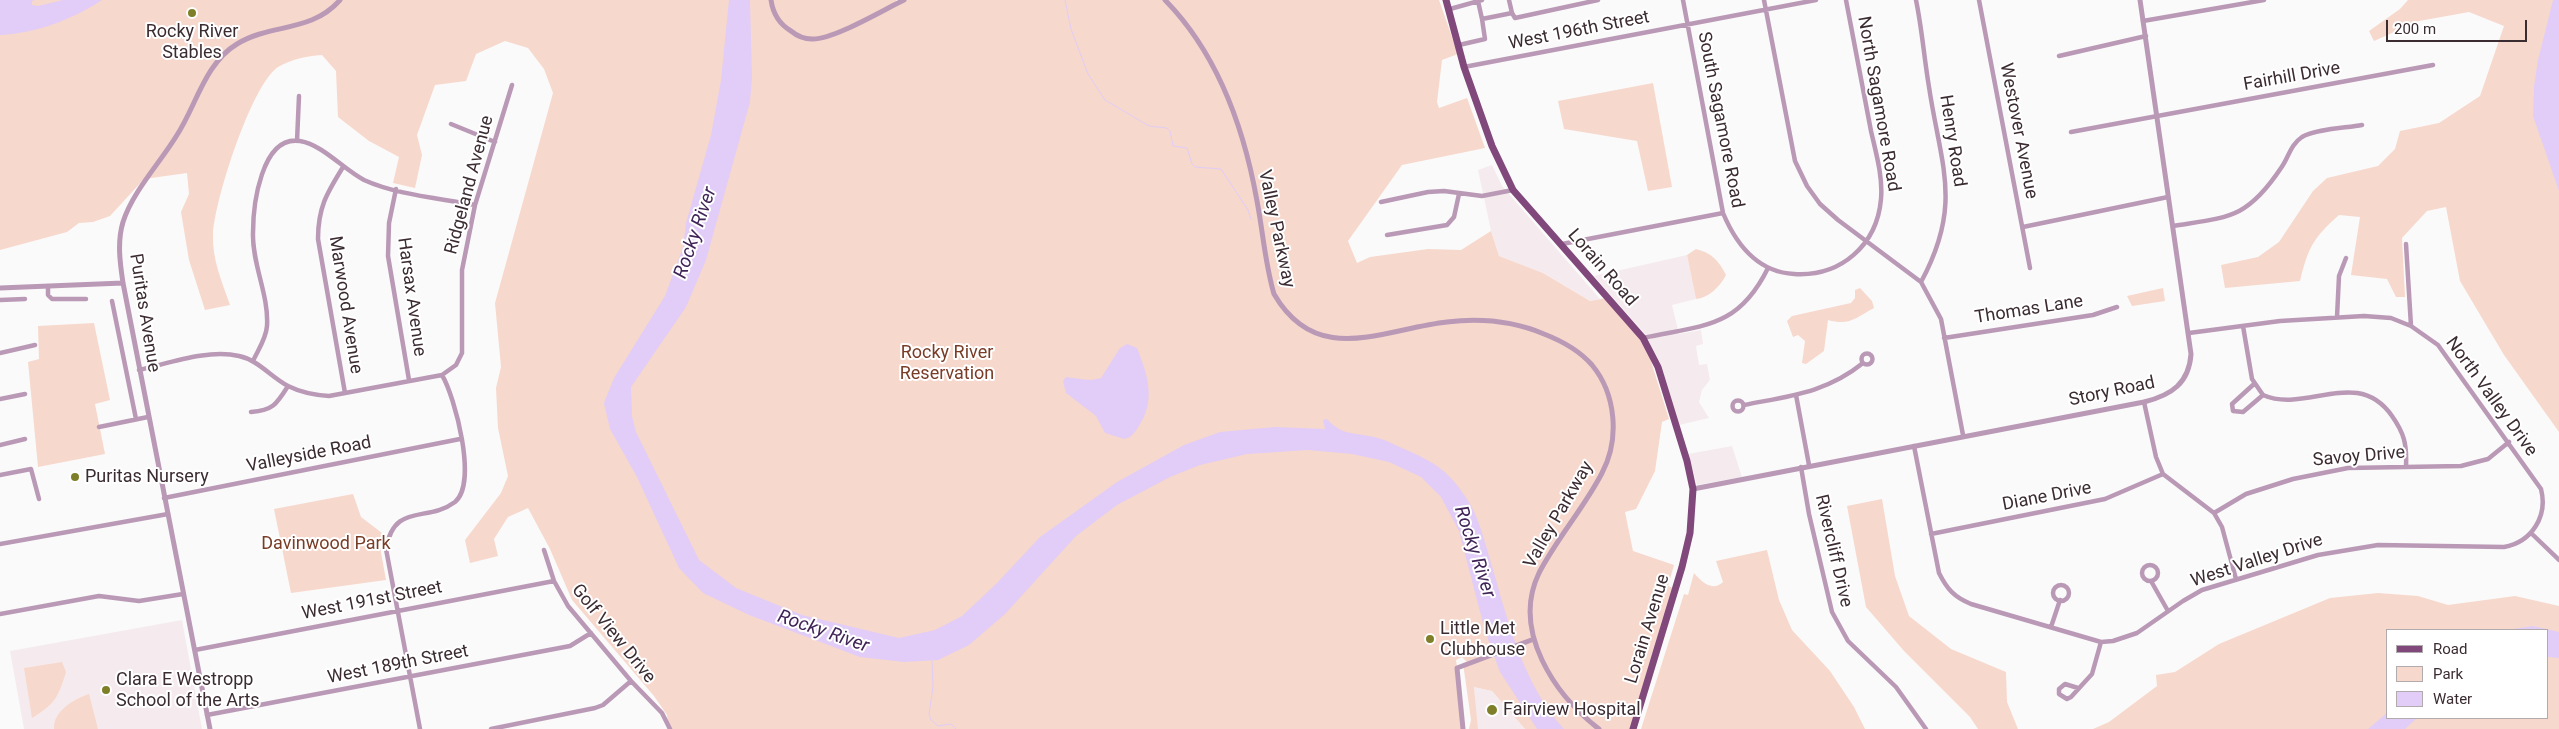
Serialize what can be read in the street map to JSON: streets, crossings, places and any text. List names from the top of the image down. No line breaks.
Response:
{"streets":{"main road":["Lorain Road","Lorain Avenue"],"street":["West 196th Street","Fairhill Drive","North Sagamore Road","South Sagamore Road","Westover Avenue","Henry Road","Ridgeland Avenue","Valley Parkway","Harsax Avenue","Marwood Avenue","Thomas Lane","Puritas Avenue","Story Road","North Valley Drive","Valleyside Road","Savoy Drive","Diane Drive","Rivercliff Drive","West Valley Drive","West 191st Street","Golf View Drive","West 189th Street"]},"crossings":[["West 196th Street","South Sagamore Road"],["West 196th Street","Lorain Road"],["Fairhill Drive","Story Road"],["North Sagamore Road","South Sagamore Road"],["Lorain Road","Story Road"],["Lorain Road","Lorain Avenue"],["Puritas Avenue","Valleyside Road"],["Puritas Avenue","West 191st Street"],["Puritas Avenue","West 189th Street"],["Story Road","North Valley Drive"],["Story Road","Rivercliff Drive"],["Story Road","West Valley Drive"],["North Valley Drive","Savoy Drive"],["North Valley Drive","West Valley Drive"],["Diane Drive","West Valley Drive"],["West 191st Street","Golf View Drive"],["Golf View Drive","West 189th Street"]],"water":["Rocky River"],"parks":["Rocky River Reservation","Davinwood Park"],"places":["Rocky River Stables","Puritas Nursery","Little Met Clubhouse","Clara E Westropp School of the Arts","Fairview Hospital"],"legend":["Road","Park","Water"],"scale_bar":"200 m"}
